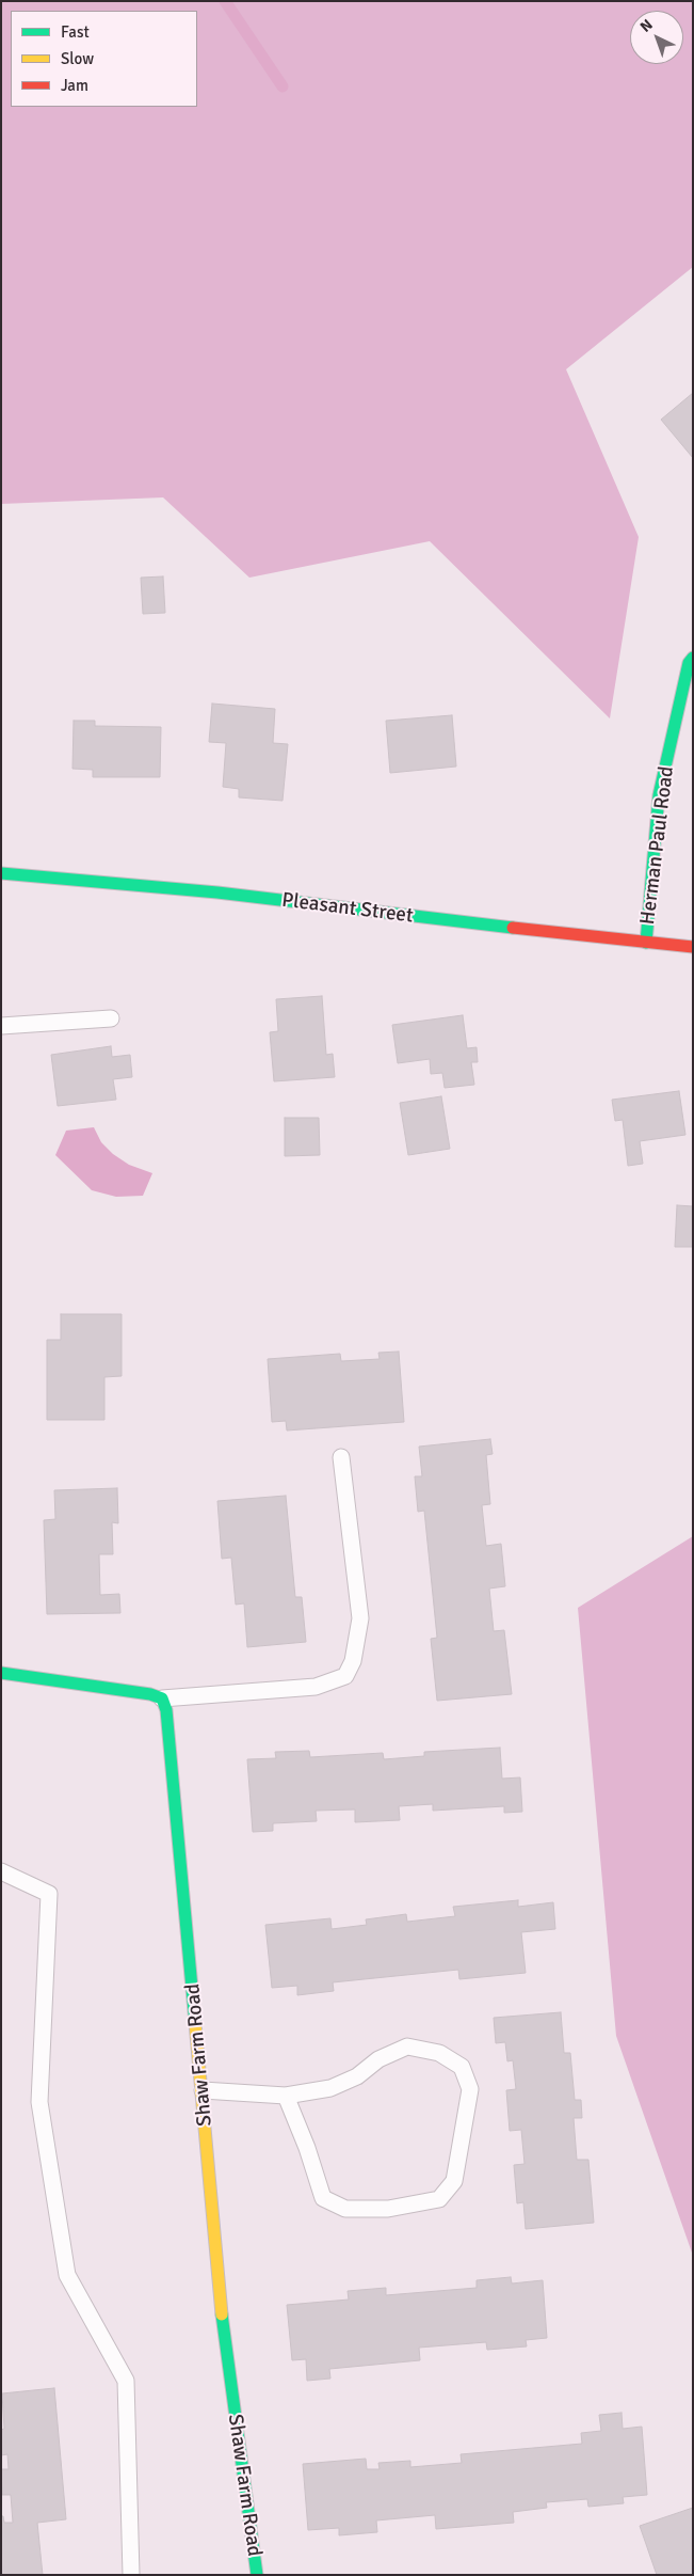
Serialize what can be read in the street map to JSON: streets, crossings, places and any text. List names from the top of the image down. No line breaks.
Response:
{"streets":{"street":["Herman Paul Road","Pleasant Street","Shaw Farm Road"]},"crossings":[["Herman Paul Road","Pleasant Street"]],"legend":["Fast","Slow","Jam"],"north":"top left"}
